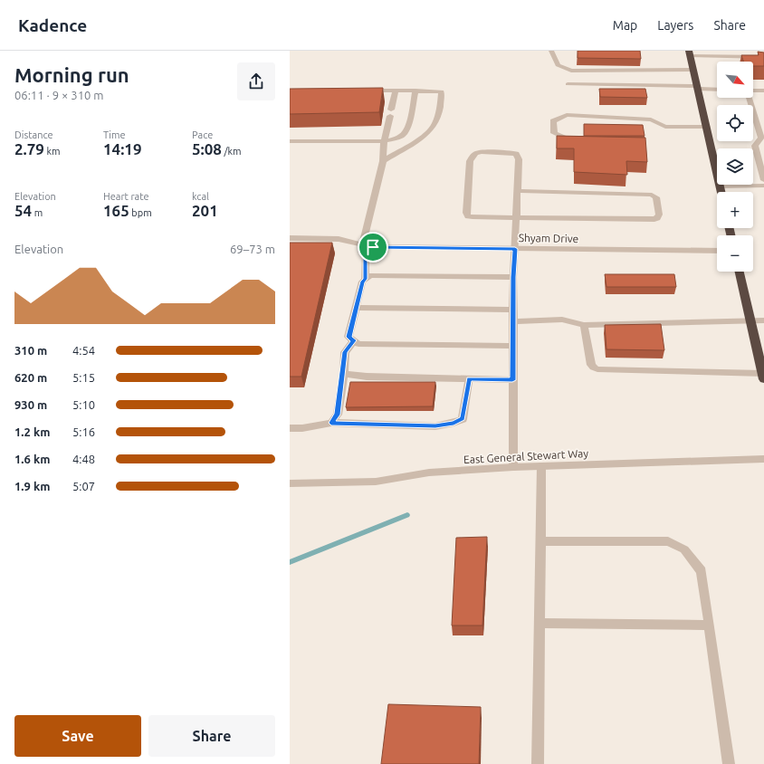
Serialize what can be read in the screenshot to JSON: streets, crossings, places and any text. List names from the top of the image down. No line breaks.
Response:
{"streets":{"street":["Shyam Drive","East General Stewart Way"]},"north":"bottom right","page":{"header":"Kadence","nav":["Map","Layers","Share"],"heading":["Morning run","06:11 · 9 × 310 m"],"map_buttons":["+","−"],"stats":[["Distance","2.79 km"],["Time","14:19"],["Pace","5:08 /km"],["Elevation","54 m"],["Heart rate","165 bpm"],["kcal","201"]],"chart":["Elevation","69–73 m"],"list":[{"name":"310 m","note":"4:54"},{"name":"620 m","note":"5:15"},{"name":"930 m","note":"5:10"},{"name":"1.2 km","note":"5:16"},{"name":"1.6 km","note":"4:48"},{"name":"1.9 km","note":"5:07"}],"buttons":["Save","Share"]}}
